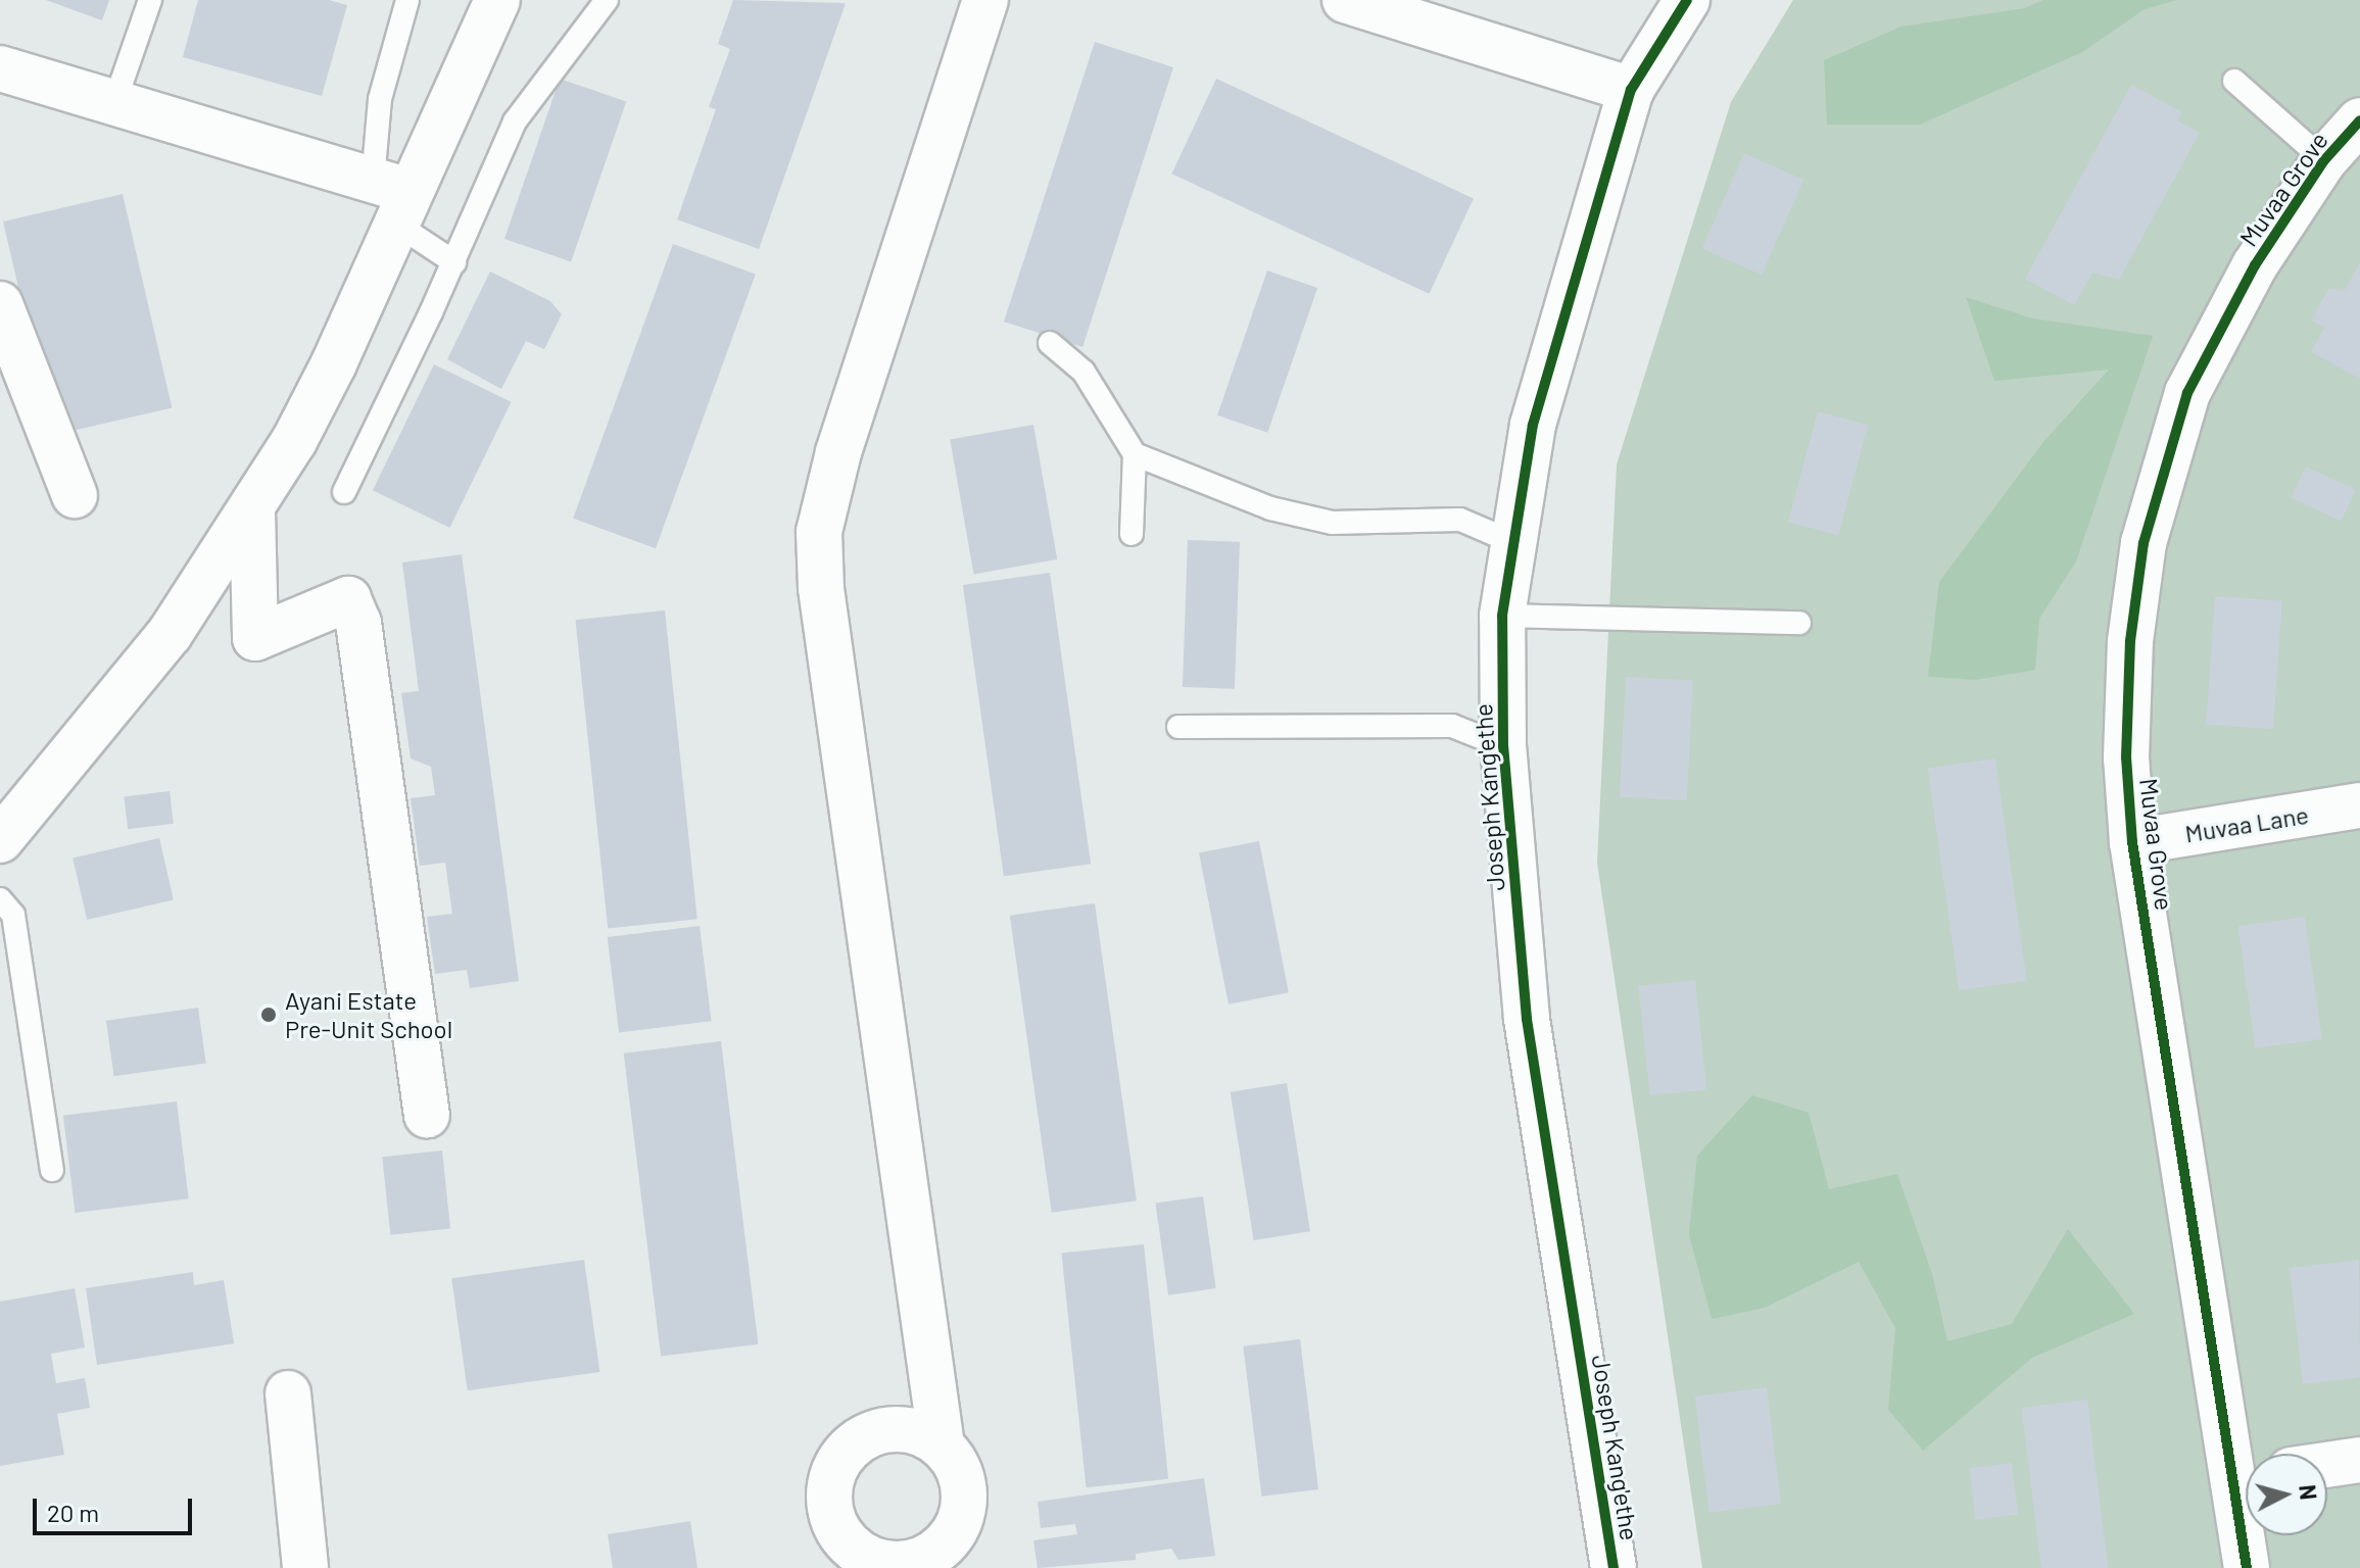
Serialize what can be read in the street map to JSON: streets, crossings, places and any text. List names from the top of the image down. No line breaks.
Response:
{"streets":{"street":["Muvaa Grove","Joseph Kang'ethe","Muvaa Lane"]},"crossings":[["Muvaa Grove","Muvaa Lane"]],"places":["Ayani Estate Pre-Unit School"],"scale_bar":"20 m","north":"right"}
